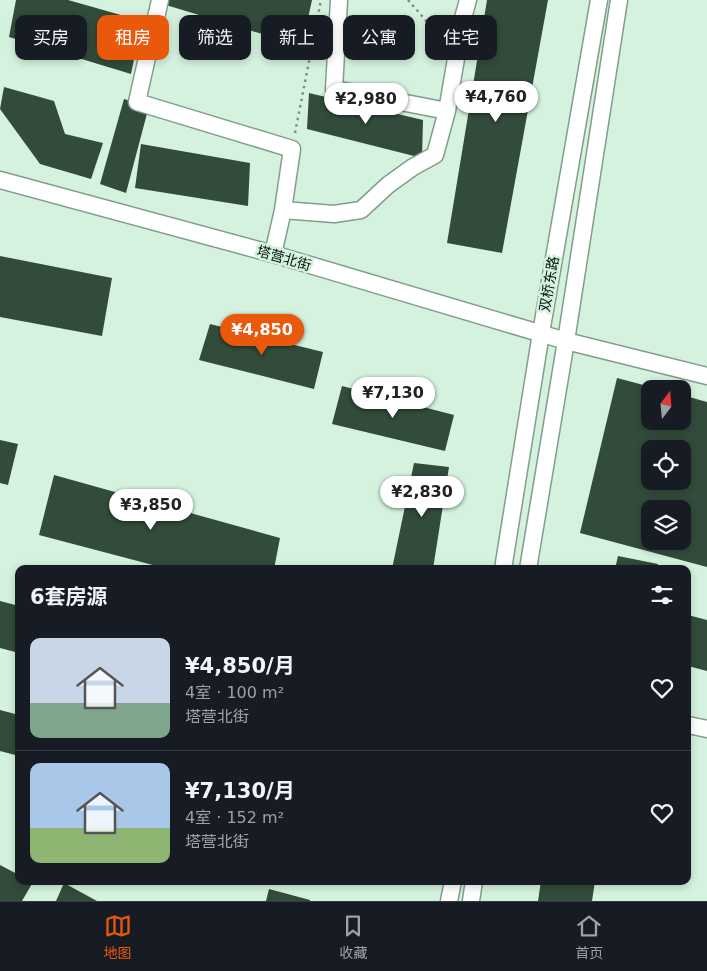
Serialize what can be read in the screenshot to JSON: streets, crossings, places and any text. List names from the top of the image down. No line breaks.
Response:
{"streets":{"street":["塔营北街","双桥东路"]},"crossings":[["塔营北街","双桥东路"]],"north":"top","page":{"chip":["买房","租房","筛选","新上","公寓","住宅"],"price":["¥4,760","¥2,980","¥4,850","¥7,130","¥2,830","¥3,850"],"heading":"6套房源","list":[{"name":"¥4,850/月","note":"4室 · 100 m² · 塔营北街"},{"name":"¥7,130/月","note":"4室 · 152 m² · 塔营北街"}],"tabs":["地图","收藏","首页"]}}
